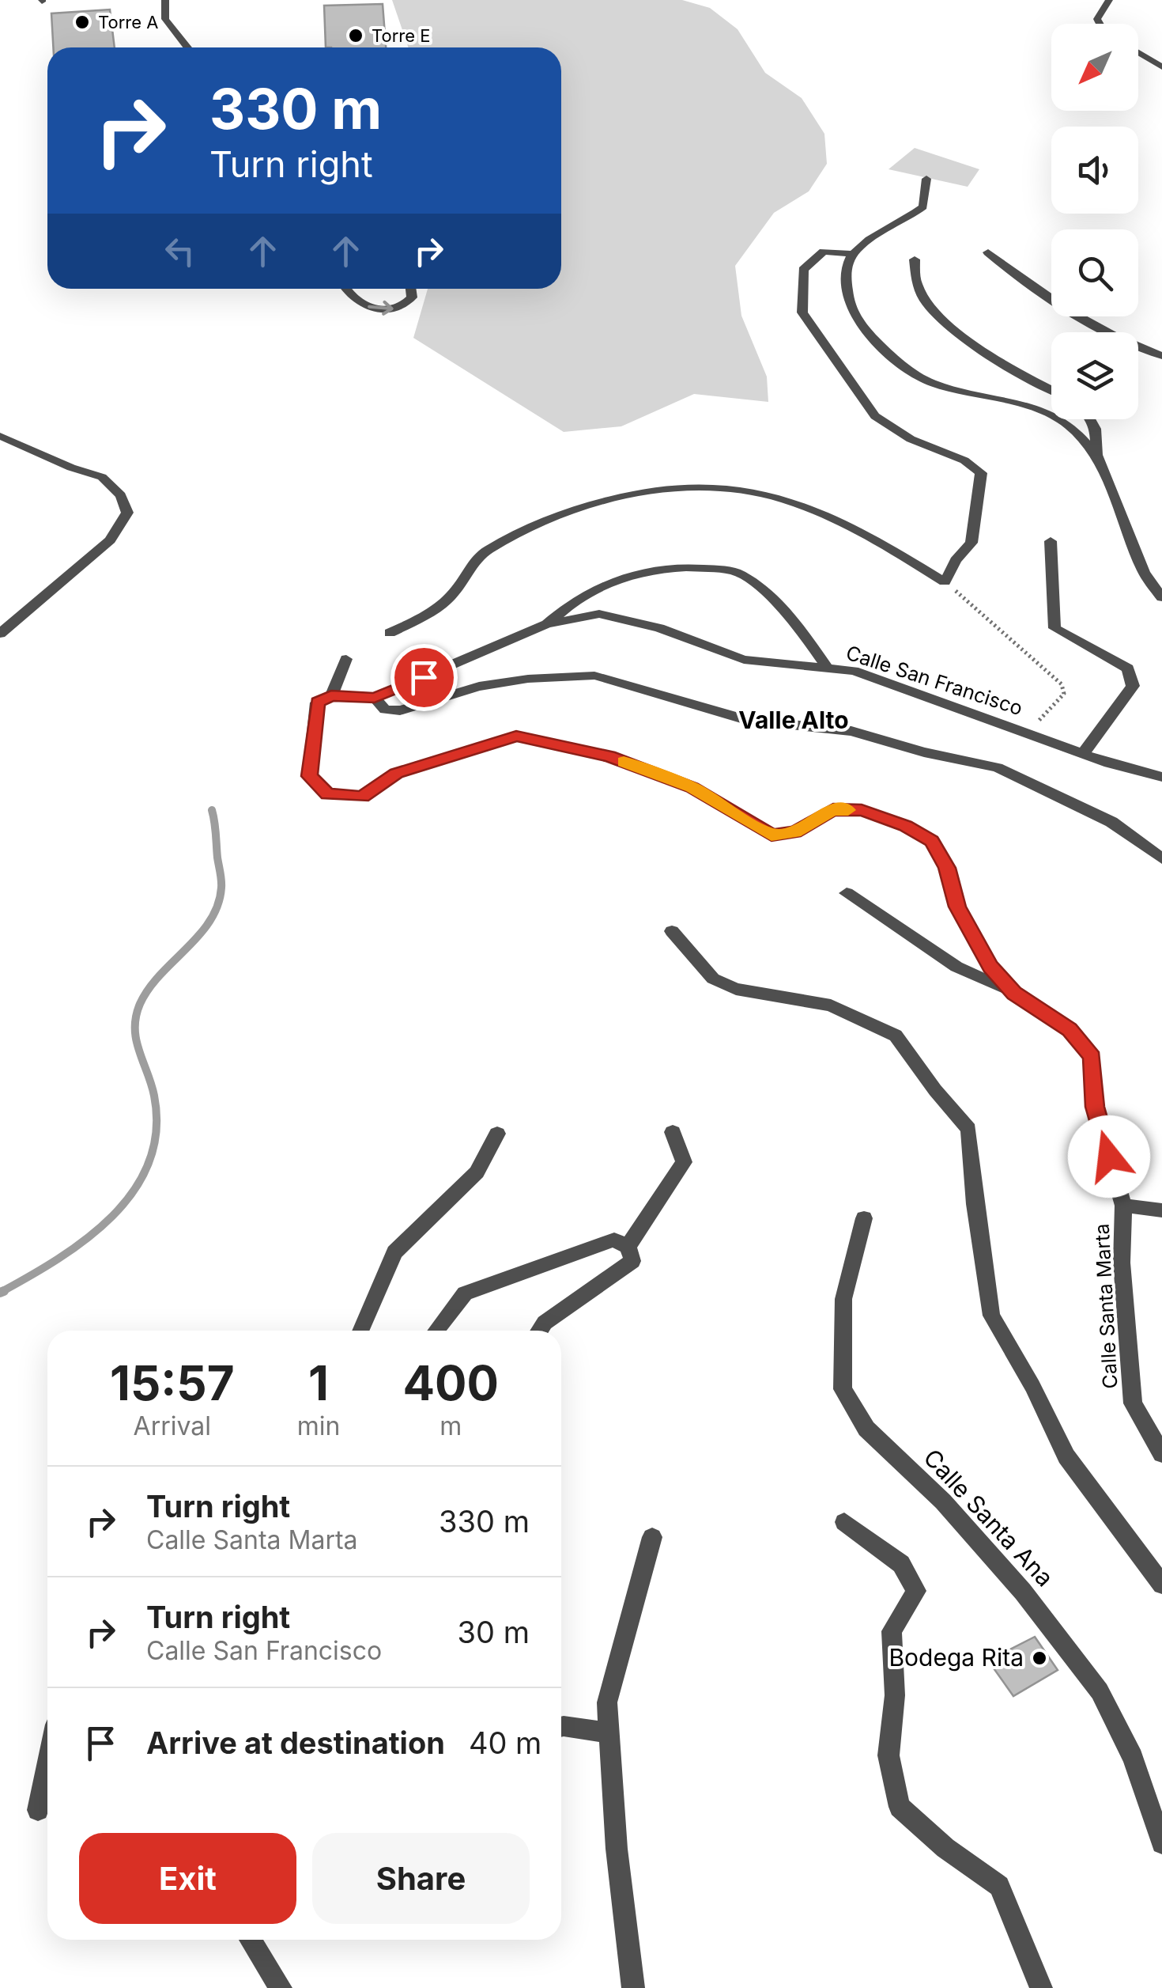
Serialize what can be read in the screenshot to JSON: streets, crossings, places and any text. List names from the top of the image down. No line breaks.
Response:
{"streets":{"street":["Calle San Francisco","Calle Santa Marta","Calle Santa Ana"]},"crossings":[["Calle San Francisco","Calle Santa Marta"]],"districts":["Valle Alto"],"places":["Torre A","Torre E","Bodega Rita"],"north":"bottom left","page":{"turn":["330 m","Turn right"],"eta":["15:57","Arrival","1","min","400","m"],"list":[{"name":"Turn right","note":"Calle Santa Marta","value":"330 m"},{"name":"Turn right","note":"Calle San Francisco","value":"30 m"},{"name":"Arrive at destination","value":"40 m"}],"buttons":["Exit","Share"]}}
